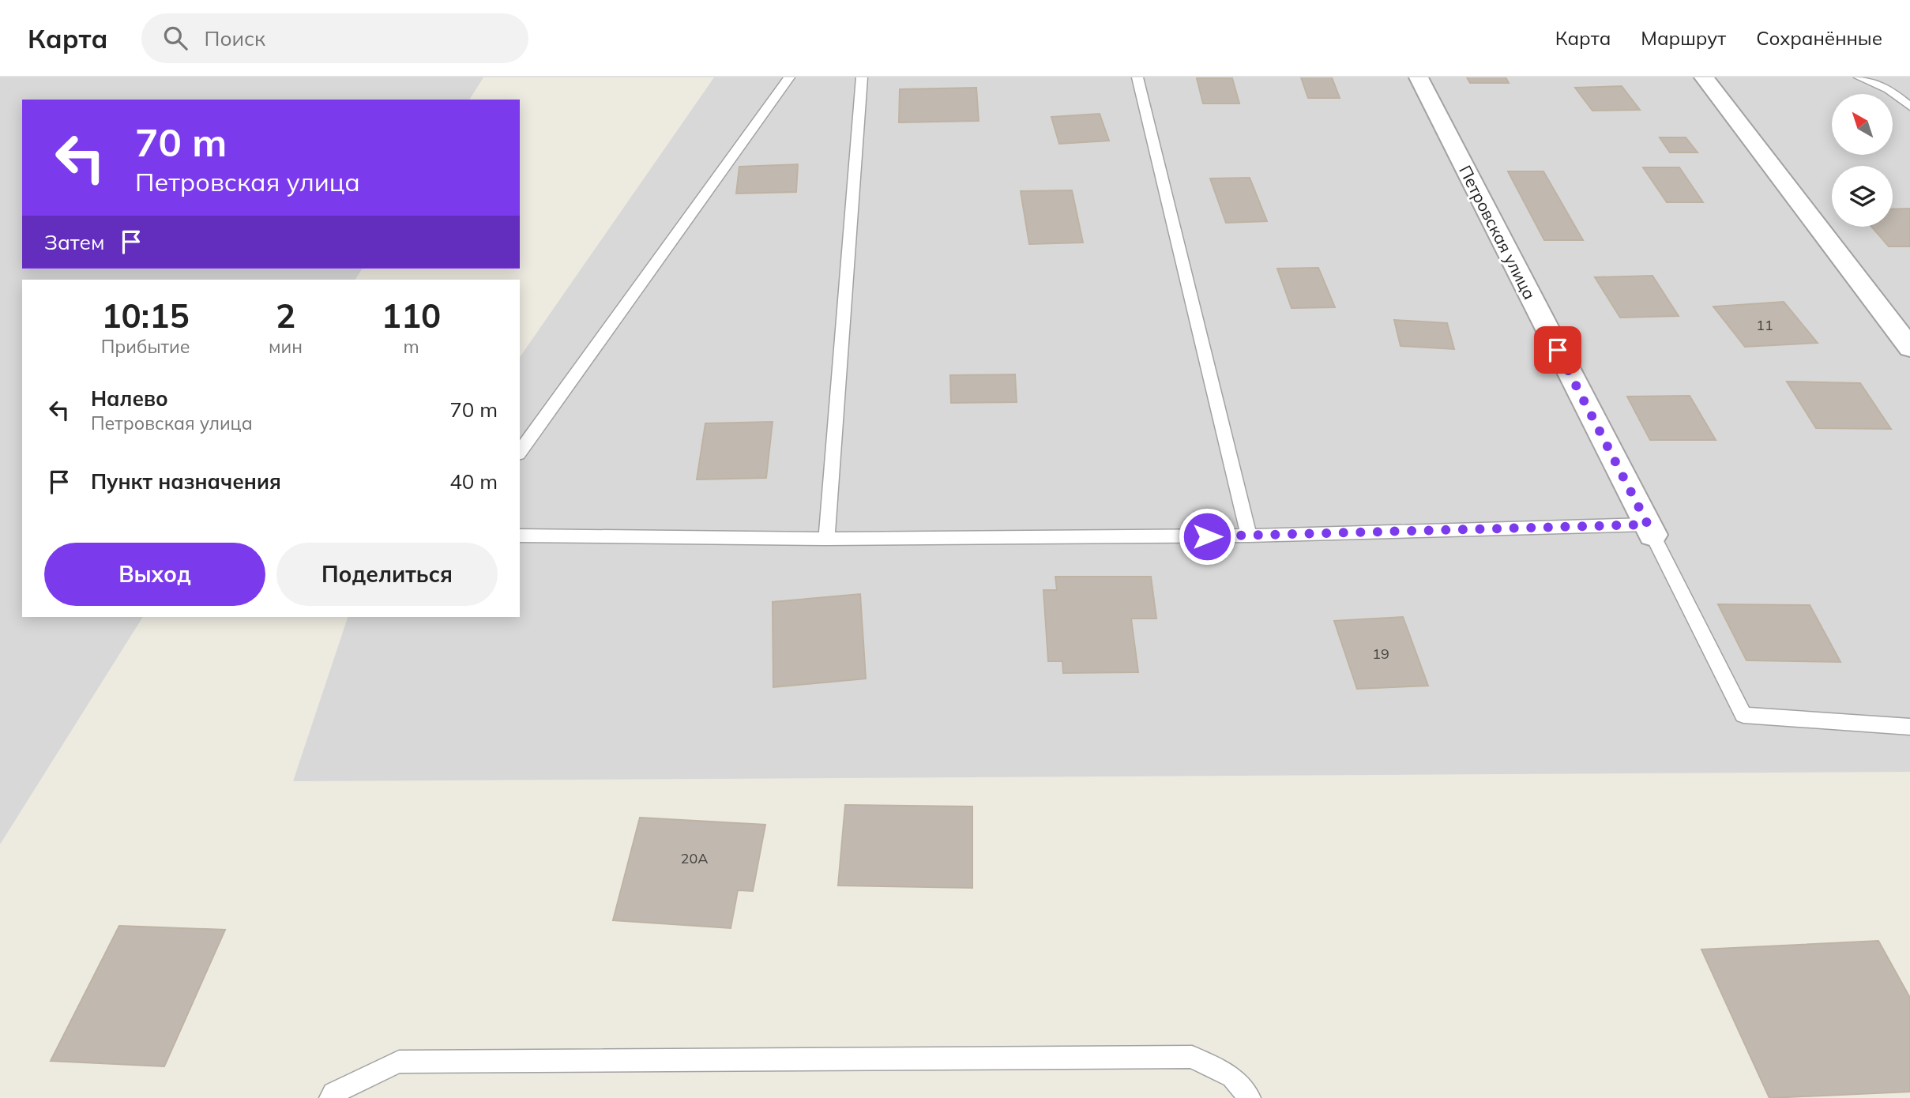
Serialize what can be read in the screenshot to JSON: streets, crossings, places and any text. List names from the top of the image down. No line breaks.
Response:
{"streets":{"street":["Петровская улица"]},"house_numbers":["11","19","20А"],"north":"top left","page":{"header":"Карта","search":"Поиск","nav":["Карта","Маршрут","Сохранённые"],"turn":["70 m","Петровская улица"],"then":"Затем","eta":["10:15","Прибытие","2","мин","110","m"],"list":[{"name":"Налево","note":"Петровская улица","value":"70 m"},{"name":"Пункт назначения","value":"40 m"}],"buttons":["Выход","Поделиться"]}}
